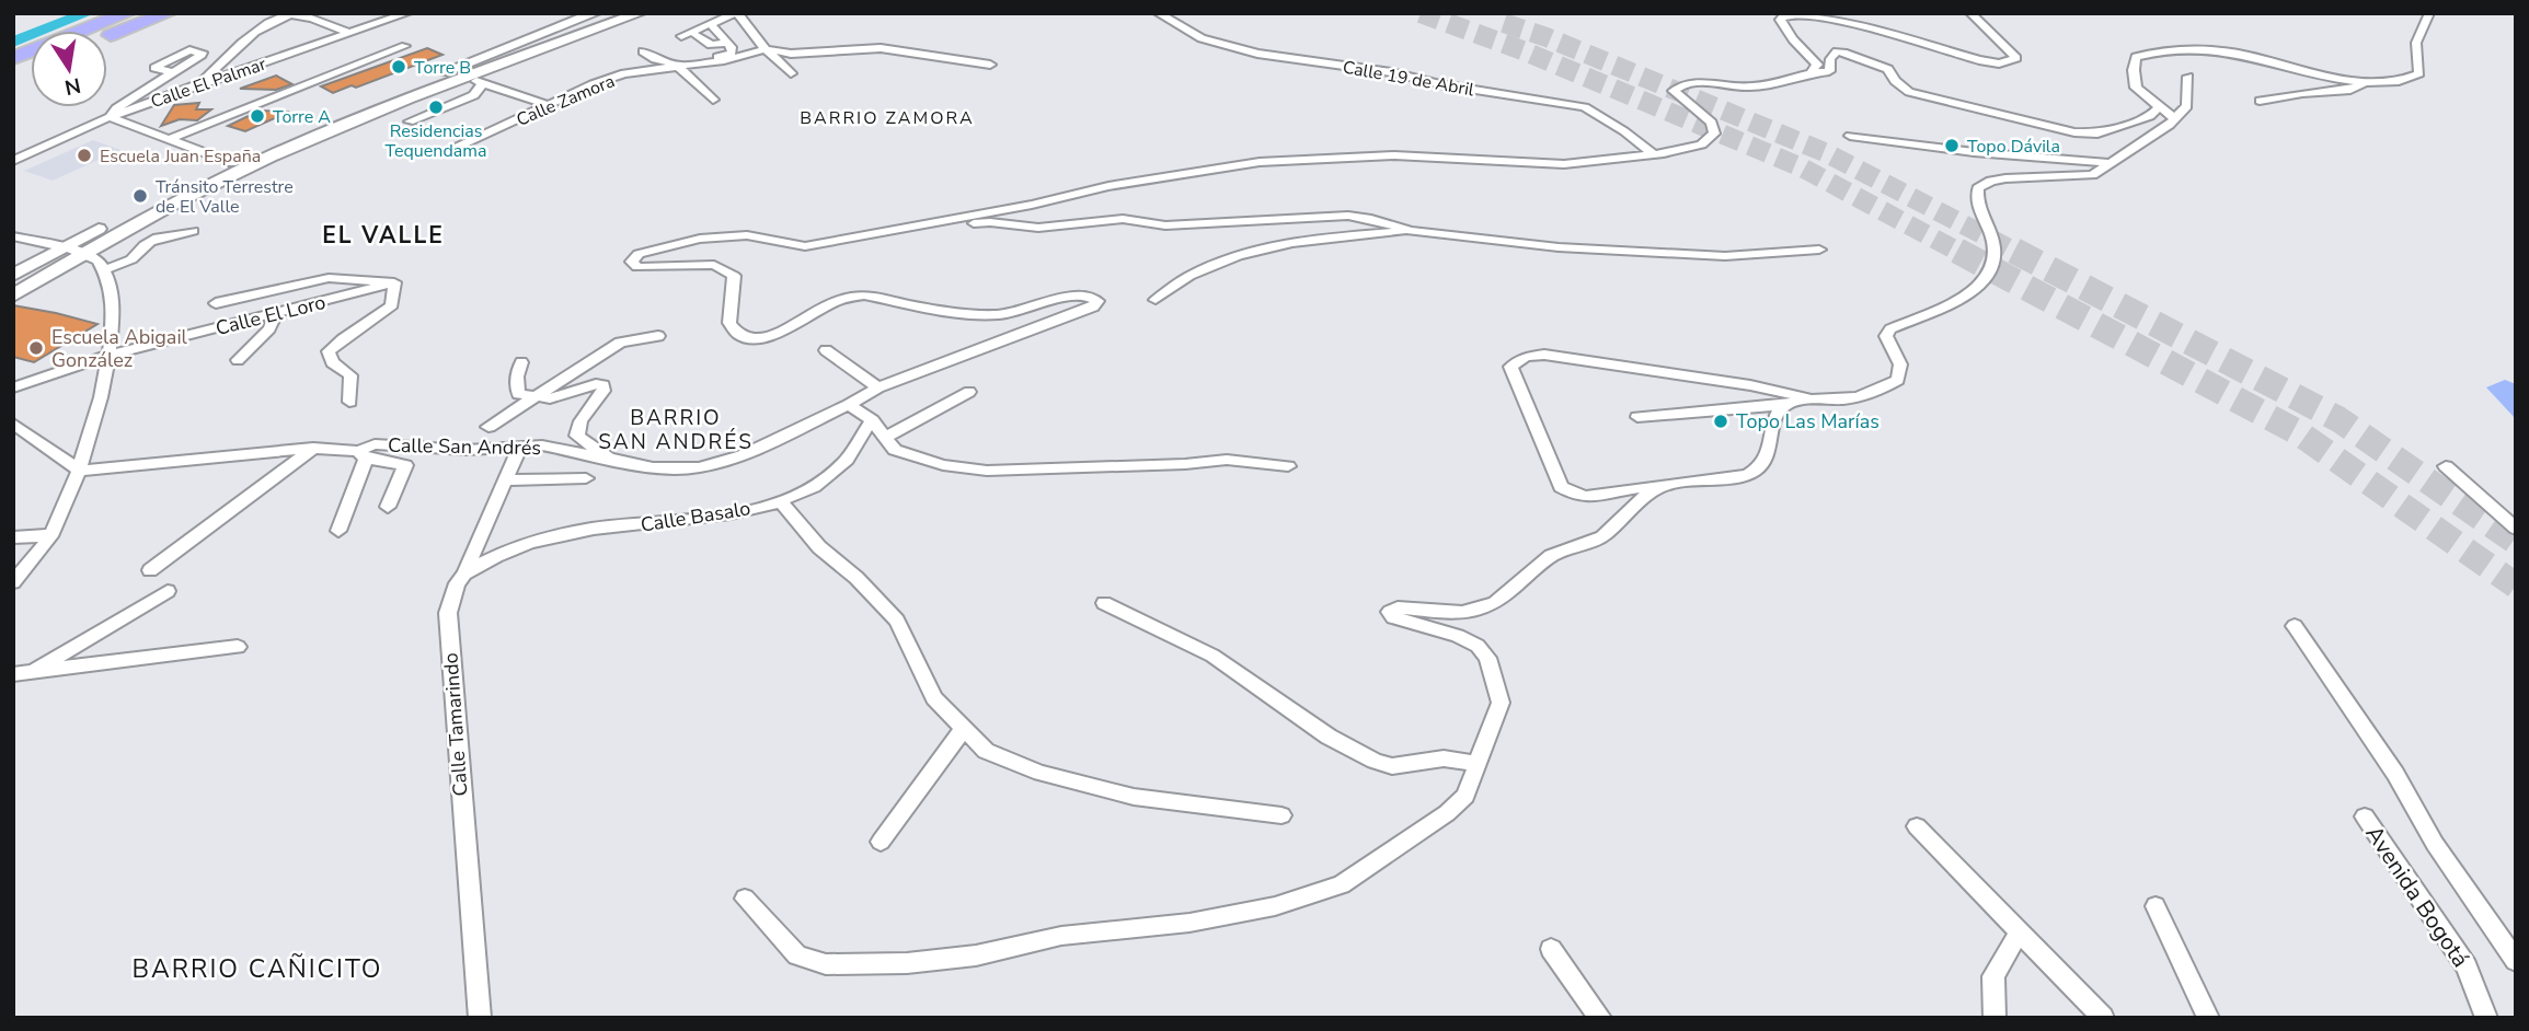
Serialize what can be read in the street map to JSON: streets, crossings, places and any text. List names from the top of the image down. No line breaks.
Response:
{"streets":{"street":["Calle 19 de Abril","Calle El Palmar","Calle Zamora","Calle El Loro","Calle San Andrés","Calle Basalo","Calle Tamarindo","Avenida Bogotá"]},"crossings":[["Calle San Andrés","Calle Tamarindo"],["Calle Basalo","Calle Tamarindo"]],"districts":["BARRIO ZAMORA","EL VALLE","BARRIO SAN ANDRÉS","BARRIO CAÑICITO"],"places":["Torre B","Residencias Tequendama","Torre A","Topo Dávila","Escuela Juan España","Tránsito Terrestre de El Valle","Escuela Abigail González","Topo Las Marías"],"north":"bottom"}
